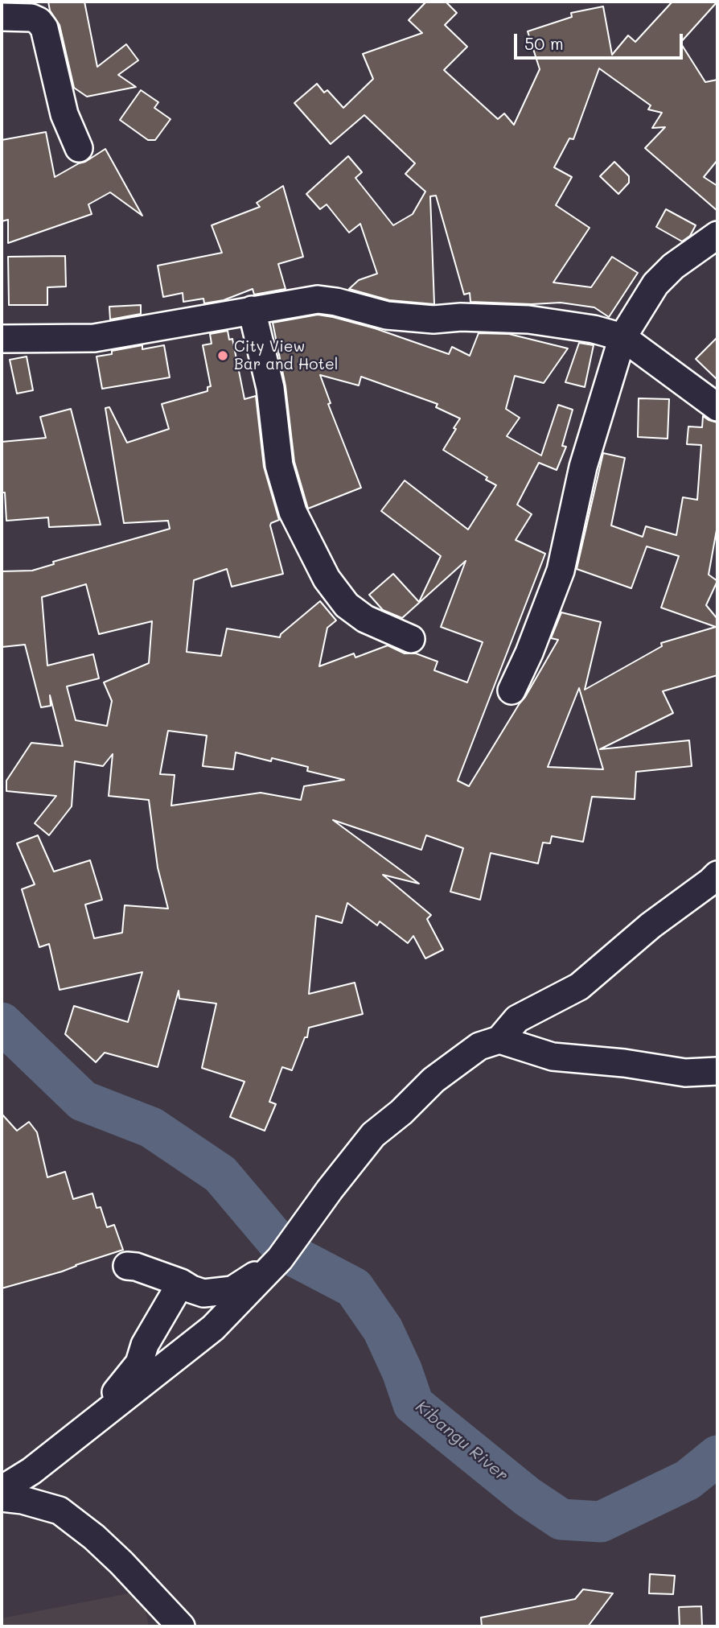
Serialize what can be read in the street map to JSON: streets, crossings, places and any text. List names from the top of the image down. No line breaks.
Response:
{"water":["Kibangu River"],"places":["City View Bar and Hotel"],"scale_bar":"50 m"}
